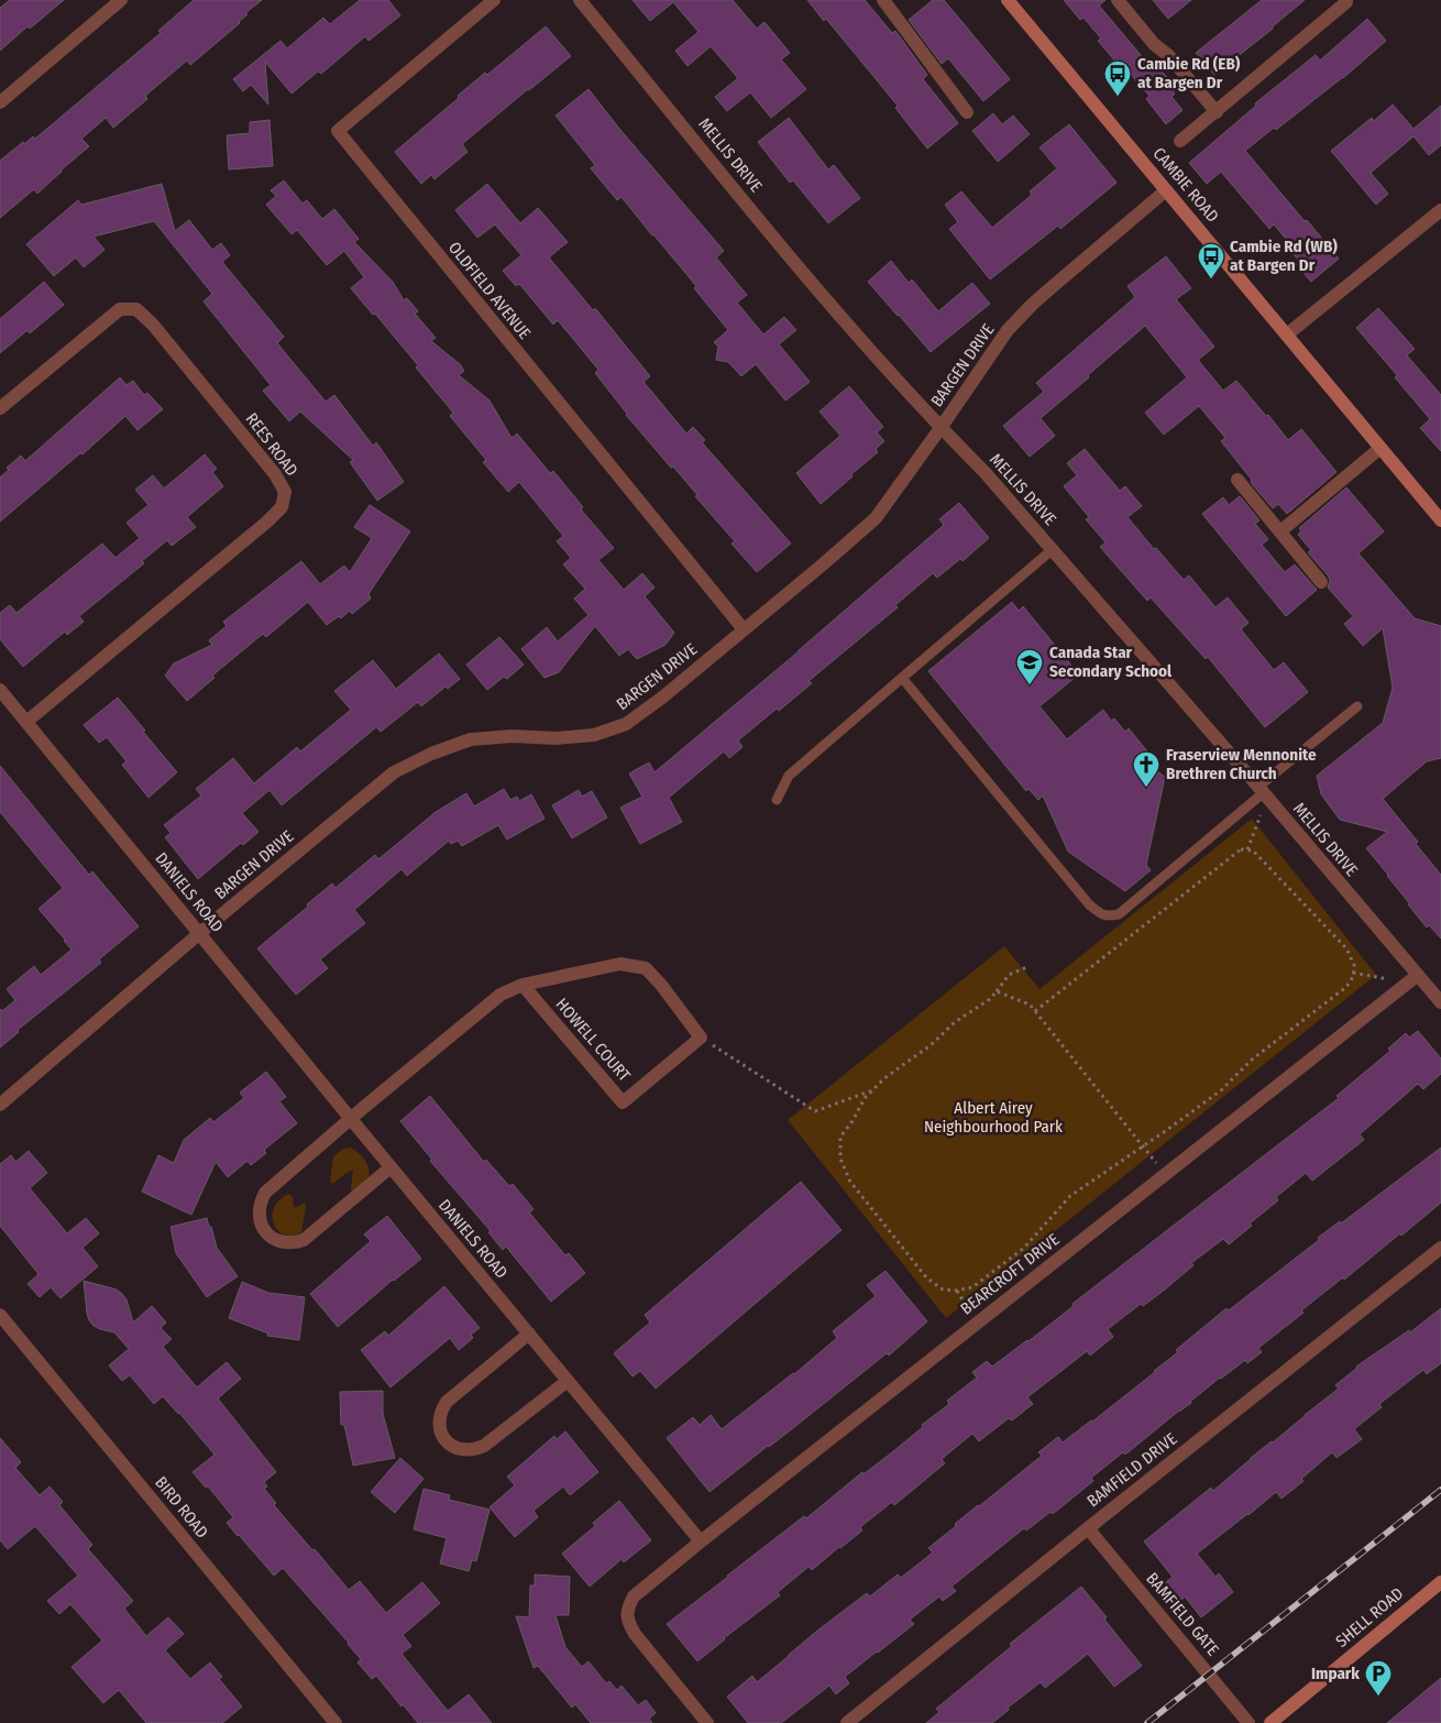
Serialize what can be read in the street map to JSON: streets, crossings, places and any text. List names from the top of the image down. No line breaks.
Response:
{"streets":{"main road":["CAMBIE ROAD","SHELL ROAD"],"street":["MELLIS DRIVE","OLDFIELD AVENUE","BARGEN DRIVE","REES ROAD","DANIELS ROAD","HOWELL COURT","BEARCROFT DRIVE","BAMFIELD DRIVE","BIRD ROAD","BAMFIELD GATE"]},"crossings":[["MELLIS DRIVE","BARGEN DRIVE"],["MELLIS DRIVE","BEARCROFT DRIVE"],["CAMBIE ROAD","BARGEN DRIVE"],["OLDFIELD AVENUE","BARGEN DRIVE"],["BARGEN DRIVE","DANIELS ROAD"],["REES ROAD","DANIELS ROAD"],["DANIELS ROAD","HOWELL COURT"],["DANIELS ROAD","BEARCROFT DRIVE"],["BAMFIELD DRIVE","BAMFIELD GATE"]],"parks":["Albert Airey Neighbourhood Park"],"places":{"bus stop":["Cambie Rd (EB) at Bargen Dr","Cambie Rd (WB) at Bargen Dr"],"school or university":["Canada Star Secondary School"],"church":["Fraserview Mennonite Brethren Church"],"parking":["Impark"]}}
